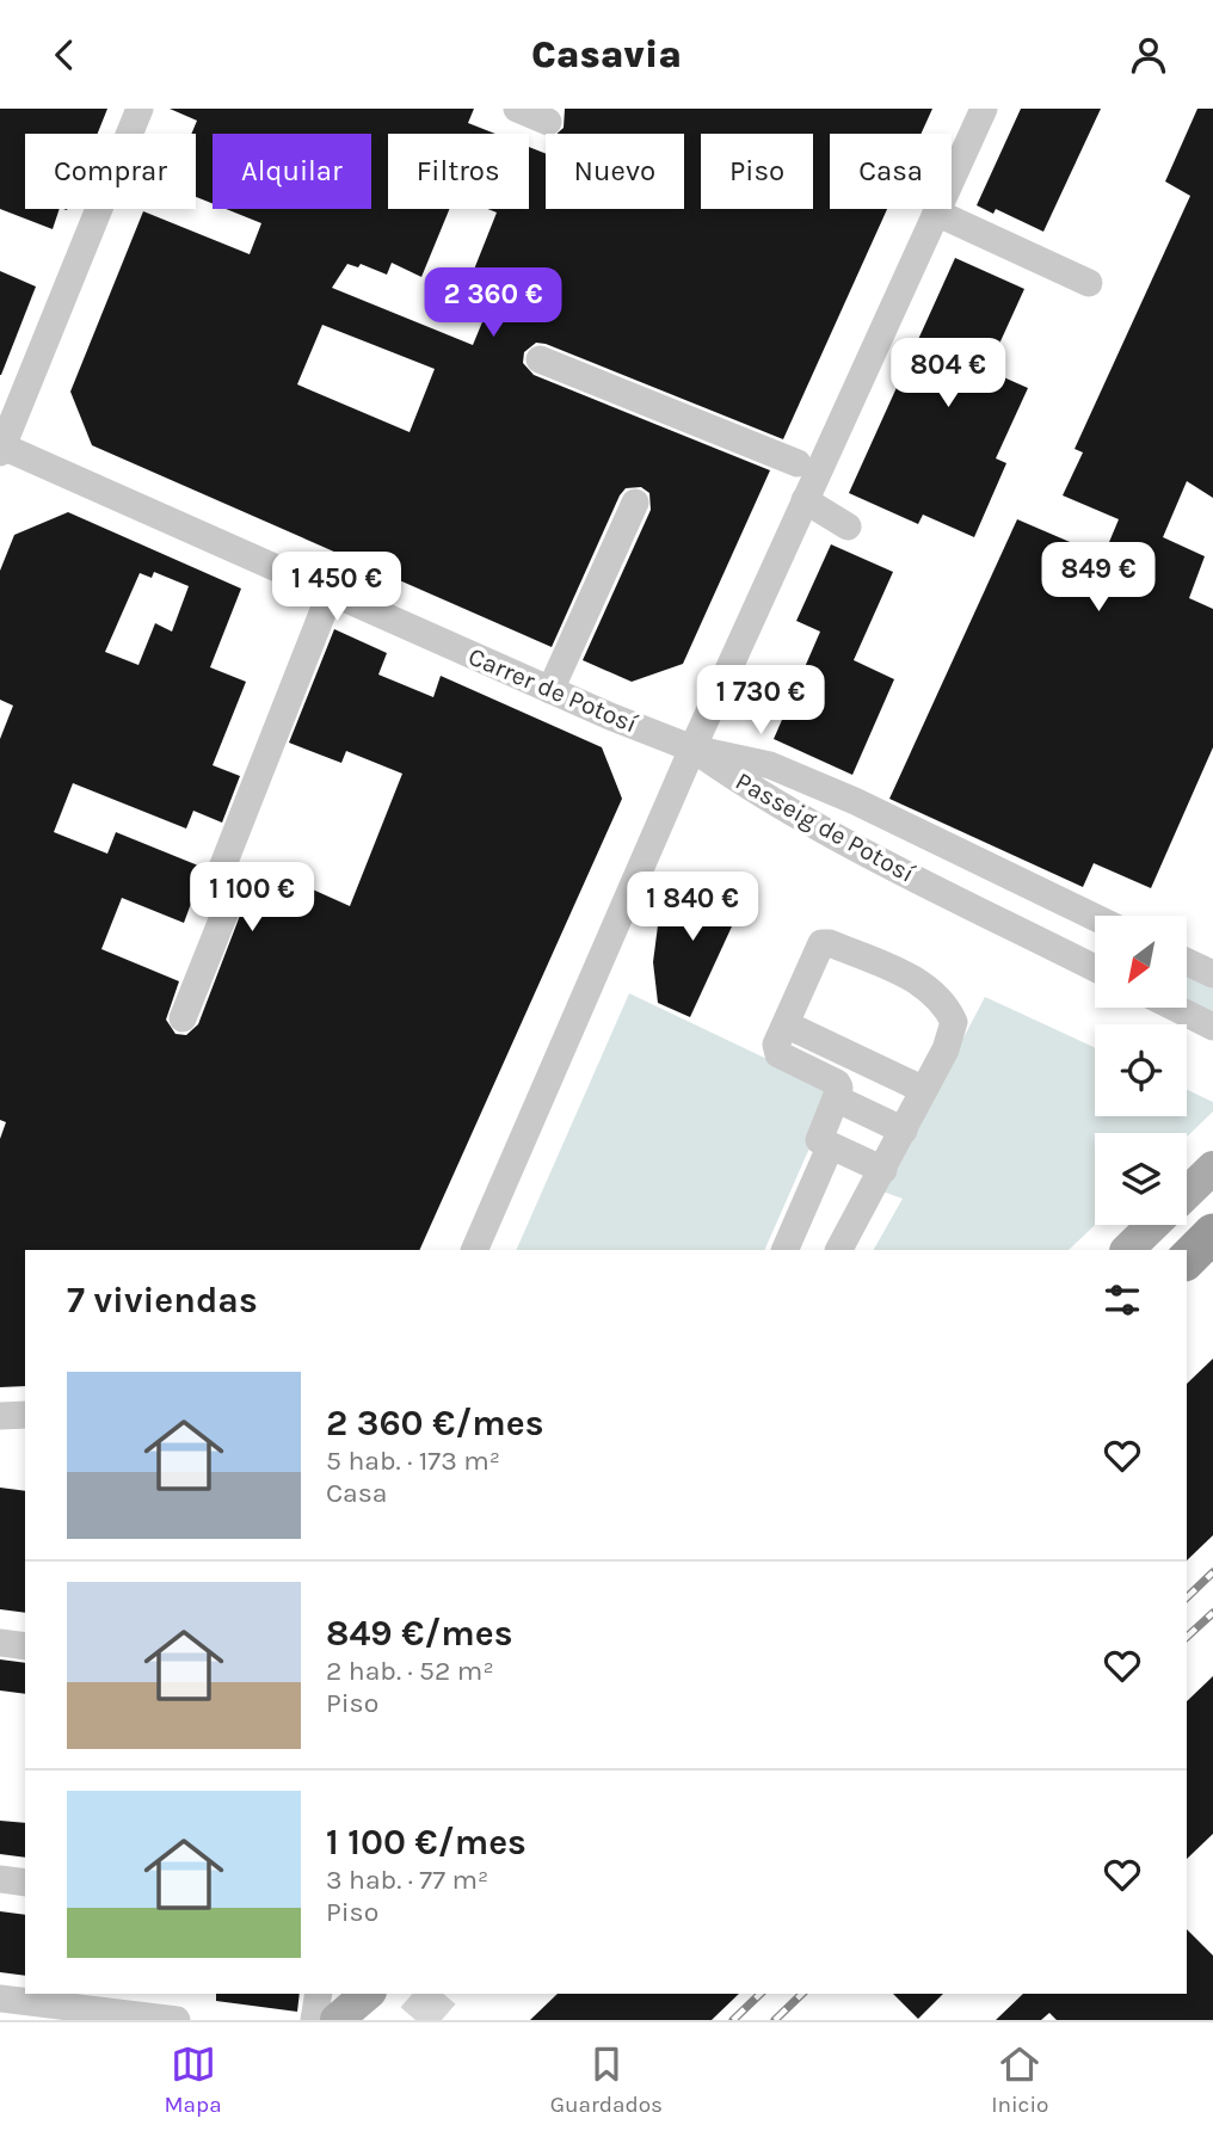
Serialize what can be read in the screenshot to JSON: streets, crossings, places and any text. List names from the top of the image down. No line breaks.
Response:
{"streets":{"street":["Carrer de Potosí","Passeig de Potosí"]},"crossings":[["Carrer de Potosí","Passeig de Potosí"]],"north":"bottom left","page":{"header":"Casavia","chip":["Comprar","Alquilar","Filtros","Nuevo","Piso","Casa"],"price":["2 360 €","804 €","849 €","1 450 €","1 730 €","1 100 €","1 840 €"],"heading":"7 viviendas","list":[{"name":"2 360 €/mes","note":"5 hab. · 173 m² · Casa"},{"name":"849 €/mes","note":"2 hab. · 52 m² · Piso"},{"name":"1 100 €/mes","note":"3 hab. · 77 m² · Piso"}],"tabs":["Mapa","Guardados","Inicio"]}}
